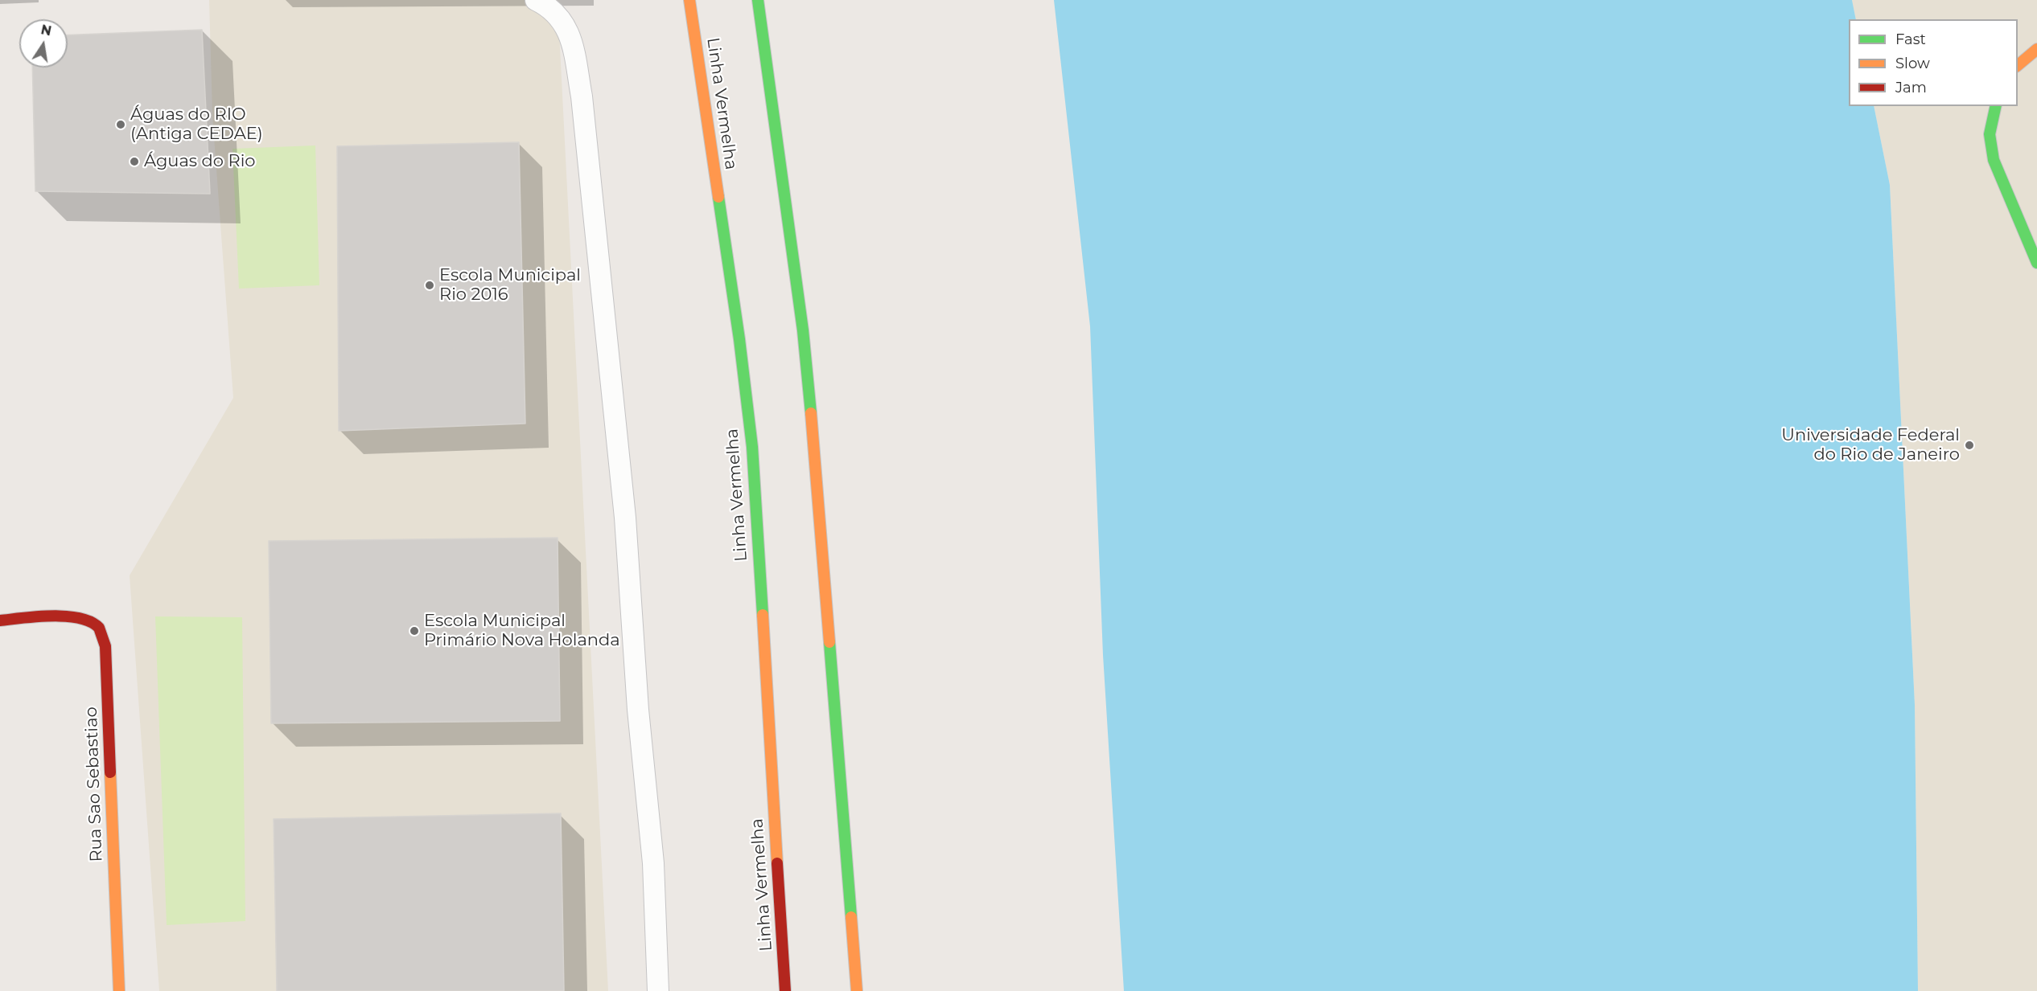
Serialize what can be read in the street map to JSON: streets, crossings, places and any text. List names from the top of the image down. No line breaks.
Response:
{"streets":{"main road":["Linha Vermelha","Rua Sao Sebastiao"]},"places":["Águas do RIO (Antiga CEDAE)","Águas do Rio","Escola Municipal Rio 2016","Universidade Federal do Rio de Janeiro","Escola Municipal Primário Nova Holanda"],"legend":["Fast","Slow","Jam"],"north":"top"}
